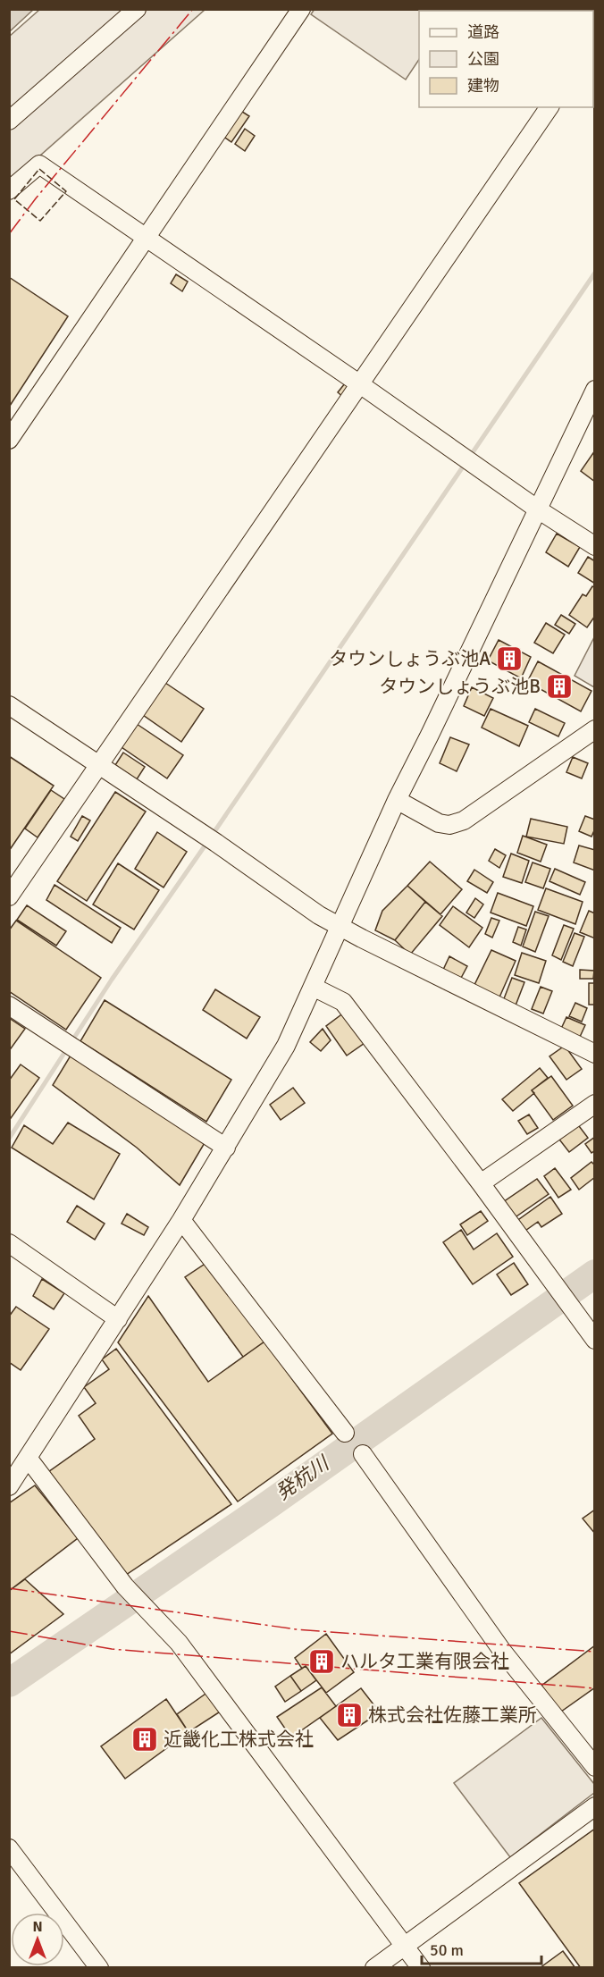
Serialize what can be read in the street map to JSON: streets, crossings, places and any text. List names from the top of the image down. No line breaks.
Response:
{"water":["発杭川"],"places":{"building":["タウンしょうぶ池A","タウンしょうぶ池B","ハルタ工業有限会社","株式会社佐藤工業所","近畿化工株式会社"]},"legend":["道路","公園","建物"],"scale_bar":"50 m","north":"top"}
